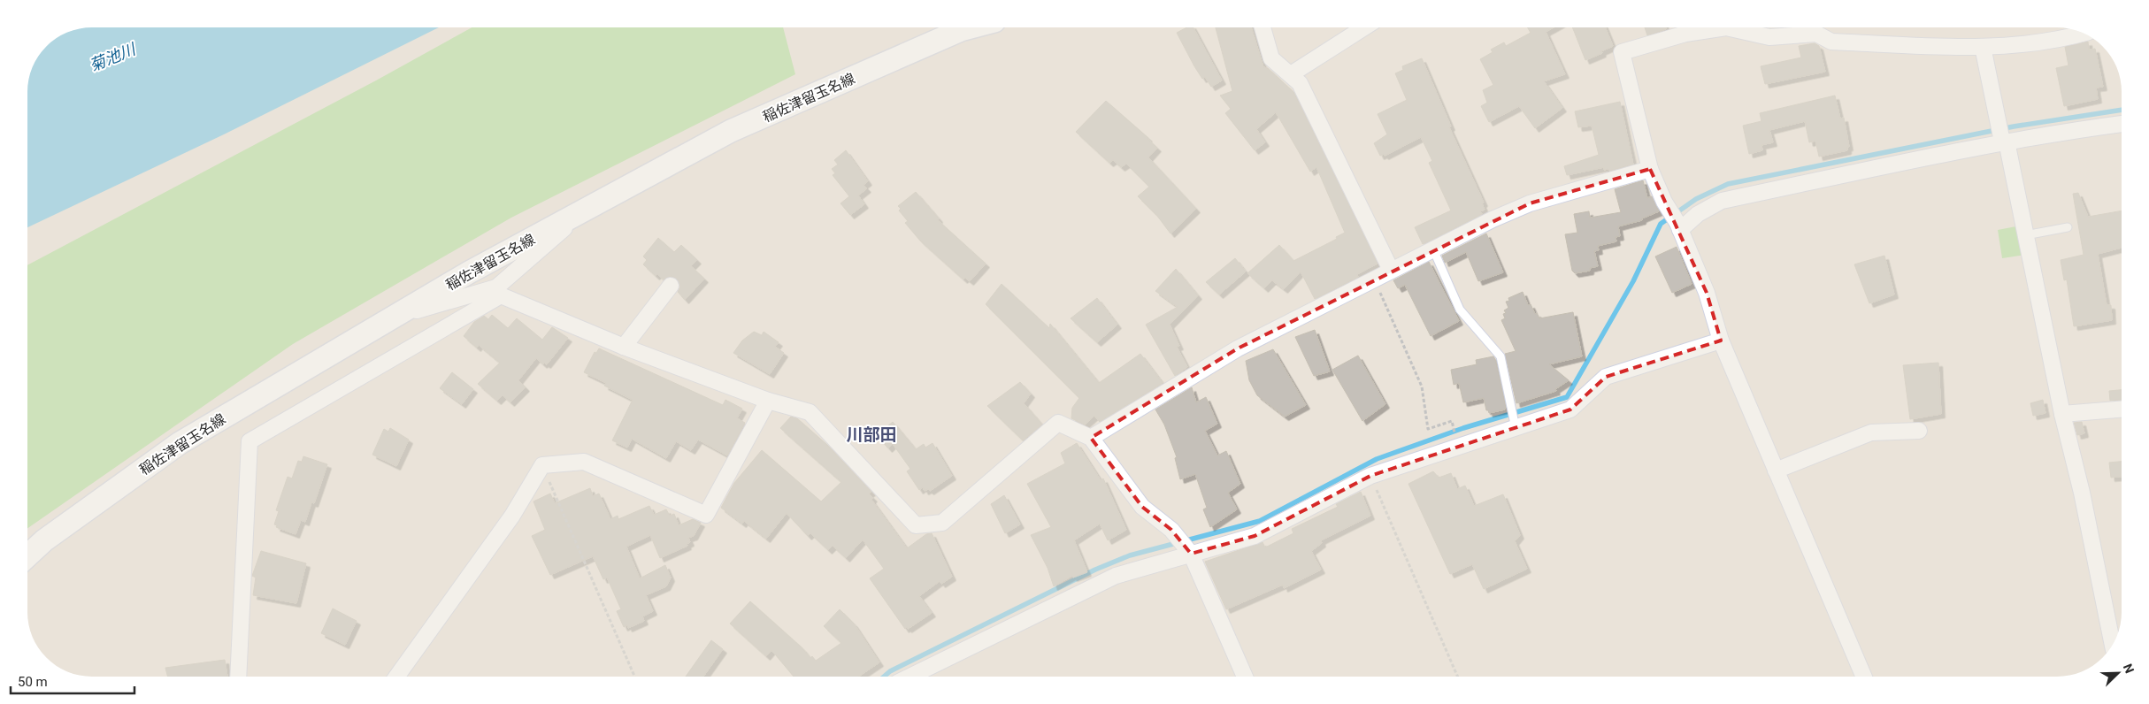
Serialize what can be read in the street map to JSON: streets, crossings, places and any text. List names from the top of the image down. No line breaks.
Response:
{"streets":{"main road":["稲佐津留玉名線"]},"districts":["川部田"],"water":["菊池川"],"scale_bar":"50 m","north":"top right"}
